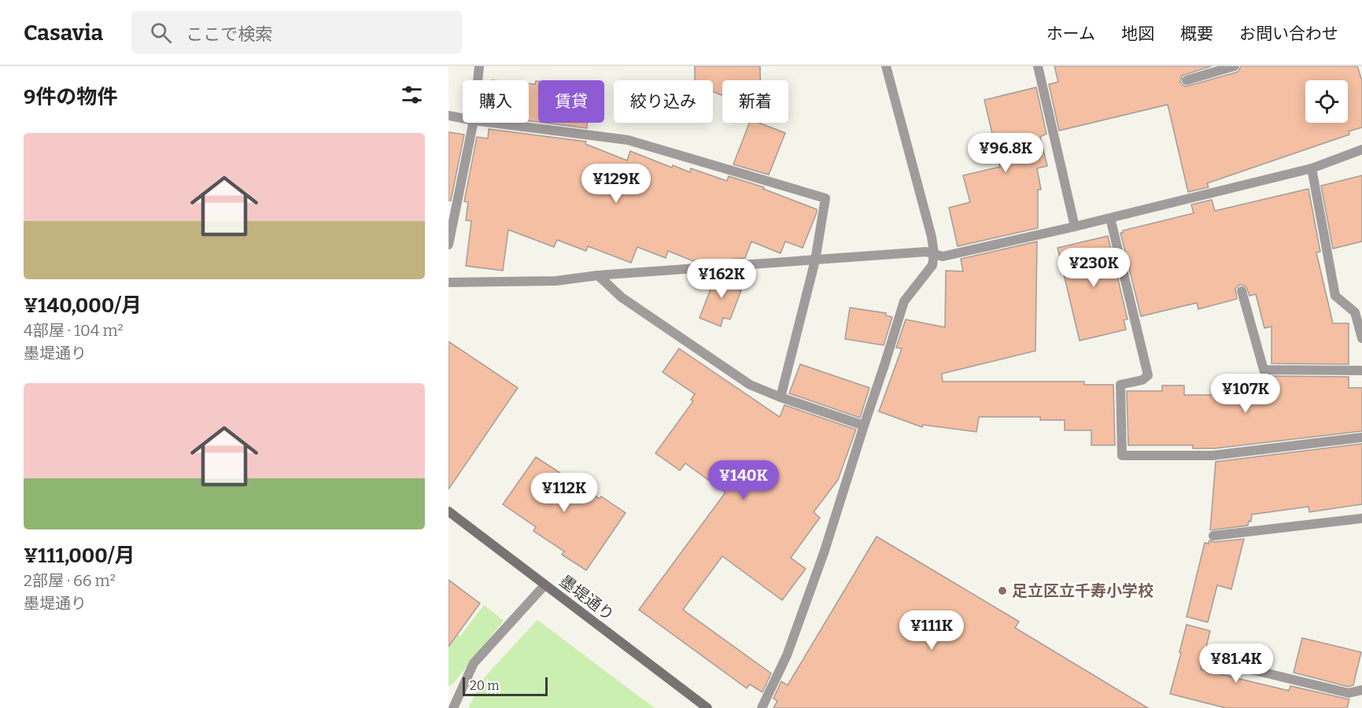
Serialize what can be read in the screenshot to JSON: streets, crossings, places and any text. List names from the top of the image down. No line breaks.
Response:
{"streets":{"main road":["墨堤通り"]},"places":["足立区立千寿小学校"],"scale_bar":"20 m","page":{"header":"Casavia","search":"ここで検索","nav":["ホーム","地図","概要","お問い合わせ"],"heading":"9件の物件","chip":["購入","賃貸","絞り込み","新着"],"list":[{"name":"¥140,000/月","note":"4部屋 · 104 m² · 墨堤通り"},{"name":"¥111,000/月","note":"2部屋 · 66 m² · 墨堤通り"}],"price":["¥96.8K","¥129K","¥230K","¥162K","¥107K","¥140K","¥112K","¥111K","¥81.4K"],"scale":"20 m"}}
